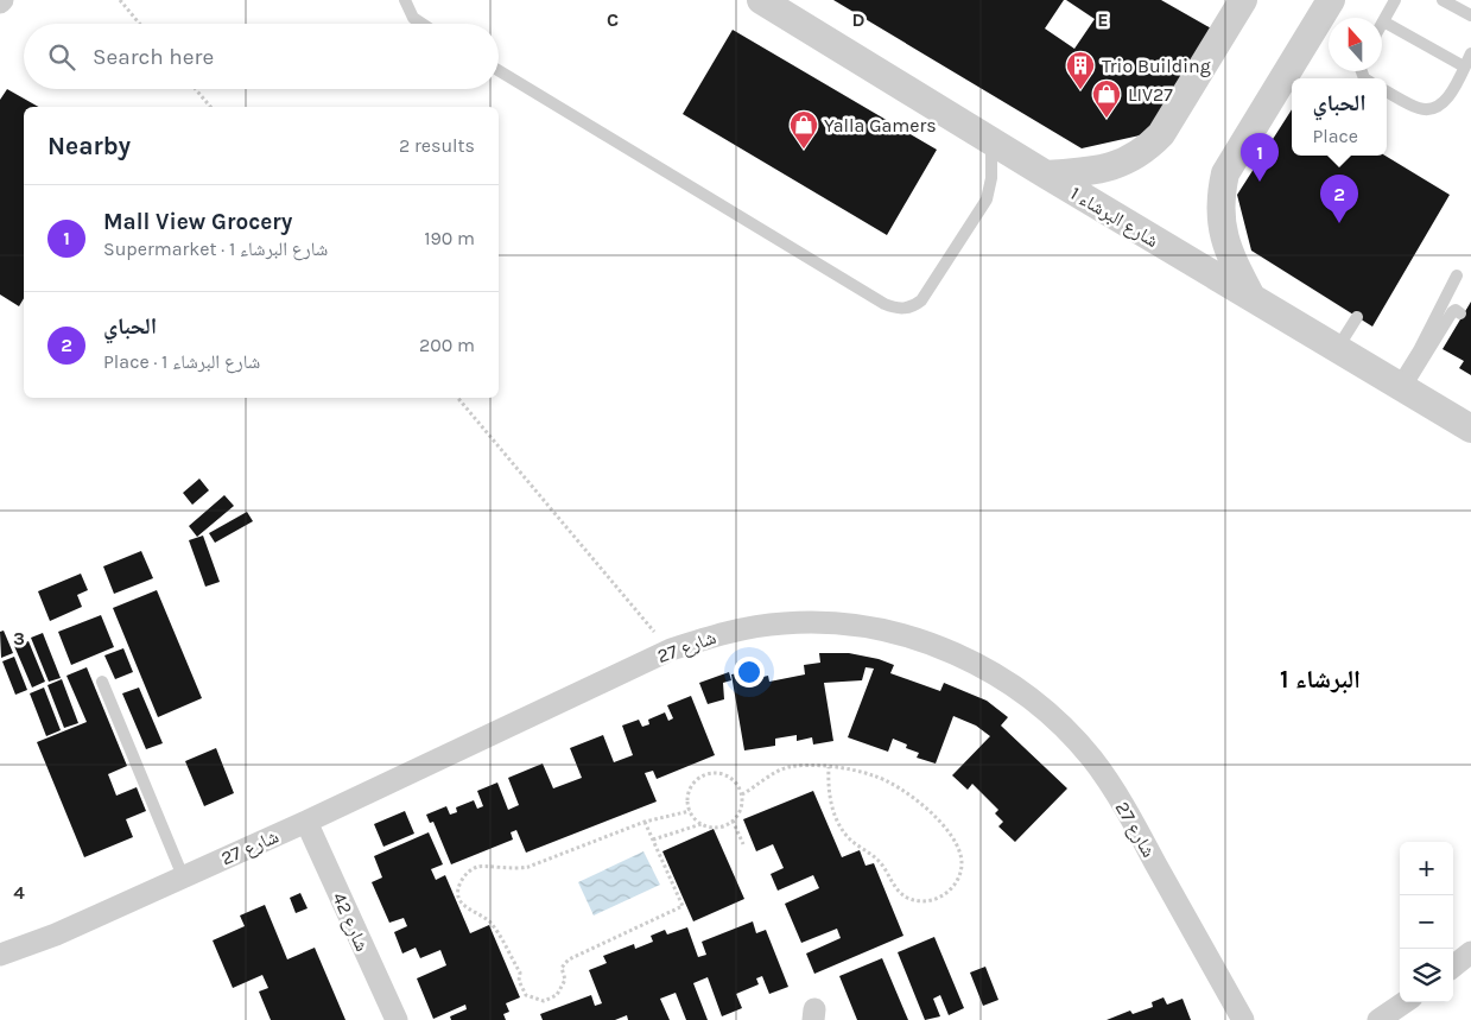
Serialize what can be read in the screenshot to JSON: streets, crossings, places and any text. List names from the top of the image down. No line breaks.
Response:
{"streets":{"street":["شارع البرشاء 1","شارع 27","شارع 42"]},"crossings":[["شارع 27","شارع 42"]],"districts":["البرشاء 1"],"places":{"building":["Trio Building"],"shop":["LIV27","Yalla Gamers"]},"north":"top","page":{"search":"Search here","popup":["الحباي","Place"],"heading":["Nearby","2 results"],"pins":["1","2"],"list":[{"mark":"1","name":"Mall View Grocery","note":"Supermarket · شارع البرشاء 1","value":"190 m"},{"mark":"2","name":"الحباي","note":"Place · شارع البرشاء 1","value":"200 m"}],"map_buttons":["+","−"]},"grid":{"columns":["C","D","E"],"rows":["3","4"]}}
